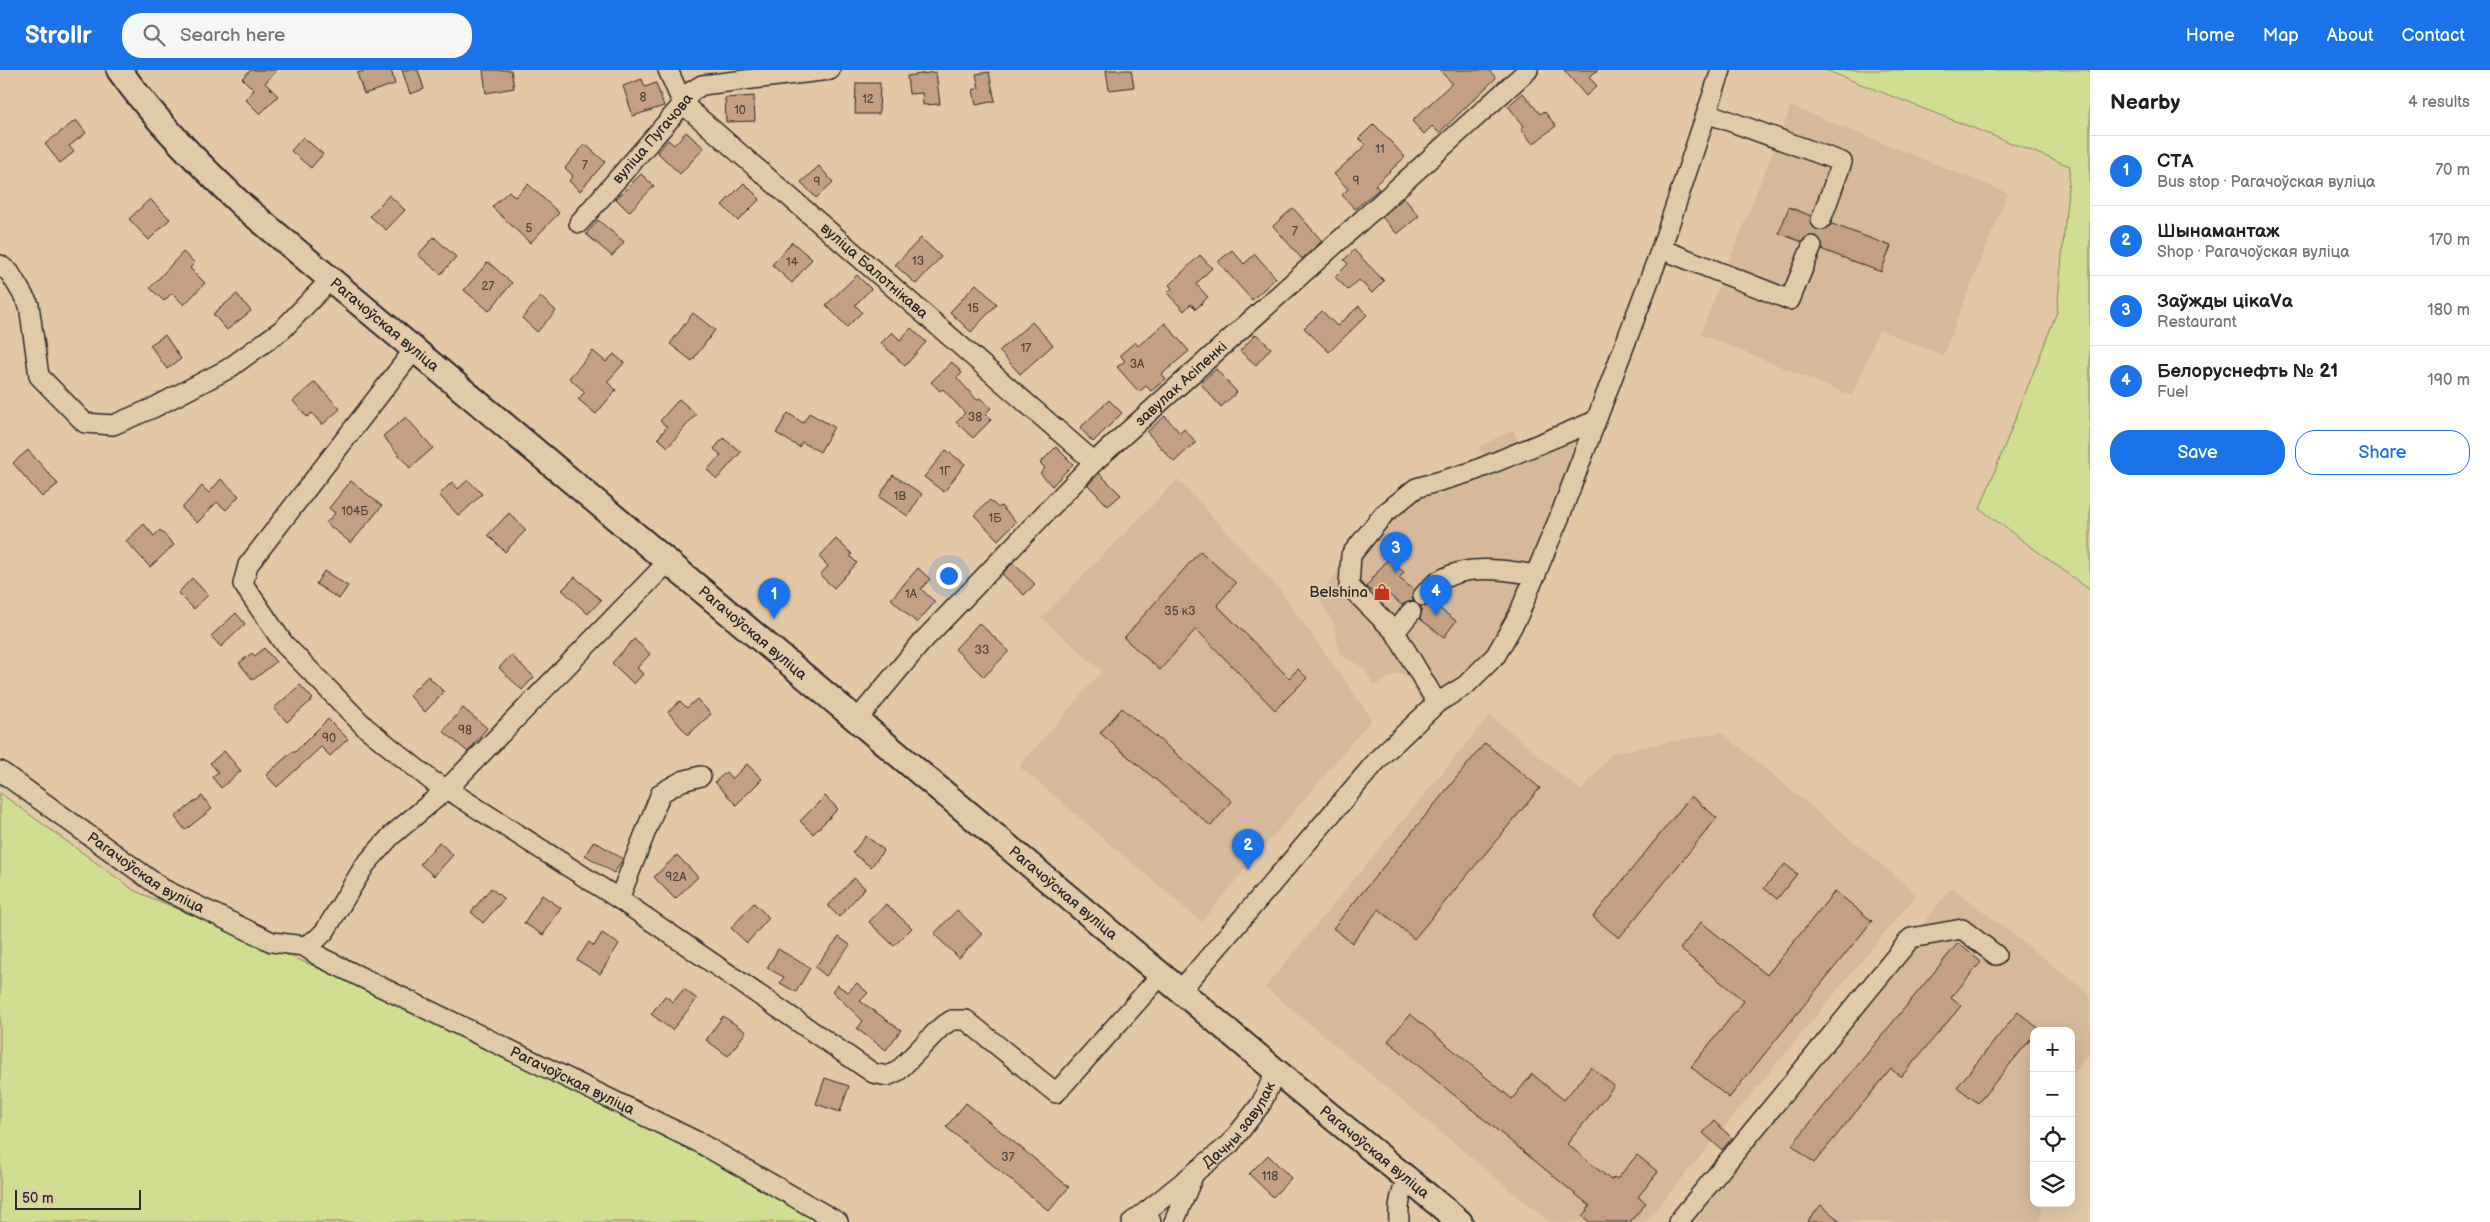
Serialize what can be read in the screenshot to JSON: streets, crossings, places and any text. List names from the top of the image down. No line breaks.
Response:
{"streets":{"main road":["Рагачоўская вуліца"],"street":["вуліца Пугачова","вуліца Балотнікава","завулак Асіпенкі","Дачны завулак"]},"crossings":[["вуліца Пугачова","вуліца Балотнікава"],["вуліца Балотнікава","завулак Асіпенкі"],["Рагачоўская вуліца","завулак Асіпенкі"],["Рагачоўская вуліца","Дачны завулак"]],"places":{"shop":["Belshina"]},"house_numbers":["8","12","10","11","7","9","9","5","7","13","14","27","15","17","3А","38","1Г","1В","104Б","1Б","1А","35 к3","33","98","90","92А","37","118"],"scale_bar":"50 m","page":{"header":"Strollr","search":"Search here","nav":["Home","Map","About","Contact"],"heading":["Nearby","4 results"],"list":[{"mark":"1","name":"СТА","note":"Bus stop · Рагачоўская вуліца","value":"70 m"},{"mark":"2","name":"Шынамантаж","note":"Shop · Рагачоўская вуліца","value":"170 m"},{"mark":"3","name":"Заўжды цікаVа","note":"Restaurant","value":"180 m"},{"mark":"4","name":"Белоруснефть № 21","note":"Fuel","value":"190 m"}],"buttons":["Save","Share"],"pins":["3","4","1","2"],"map_buttons":["+","−"],"scale":"50 m"}}
